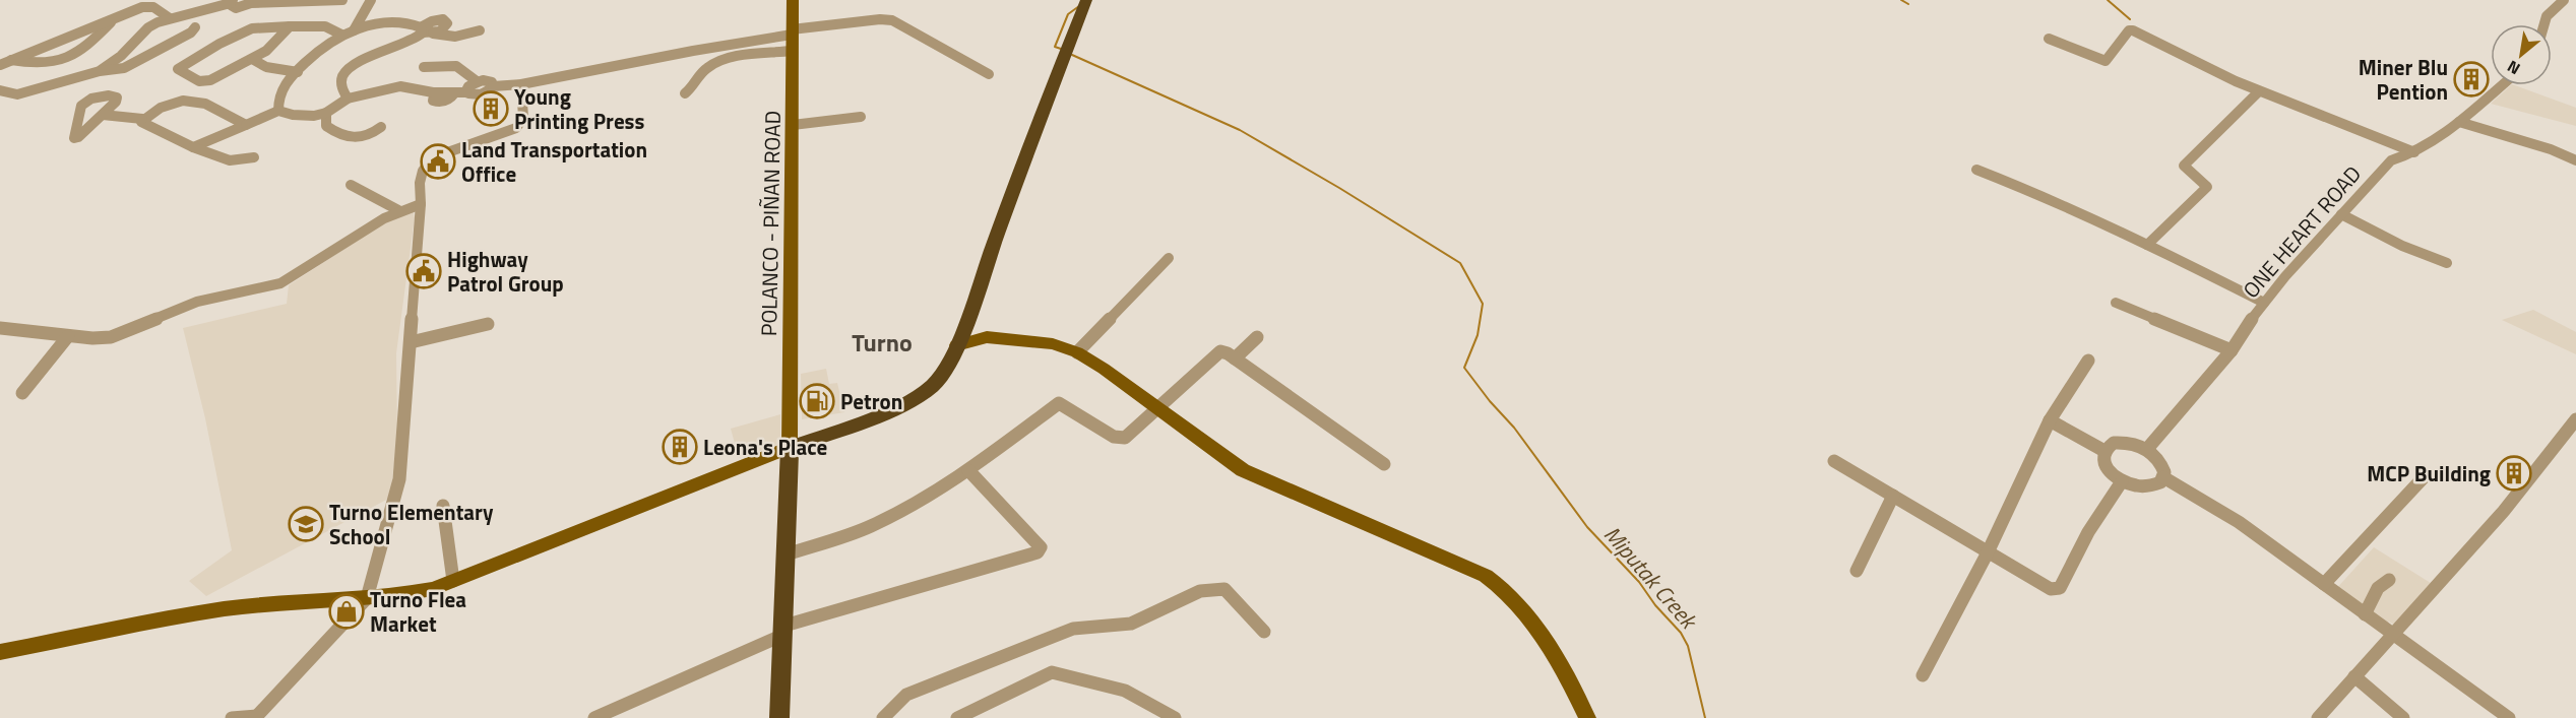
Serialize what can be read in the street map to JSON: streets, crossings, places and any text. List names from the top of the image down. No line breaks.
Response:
{"streets":{"main road":["POLANCO - PIÑAN ROAD"],"street":["ONE HEART ROAD"]},"districts":["Turno"],"water":["Miputak Creek"],"places":{"building":["Miner Blu Pention","Young Printing Press","Leona's Place","MCP Building"],"public building":["Land Transportation Office","Highway Patrol Group"],"fuel station":["Petron"],"school or university":["Turno Elementary School"],"shop":["Turno Flea Market"]},"north":"bottom left"}
